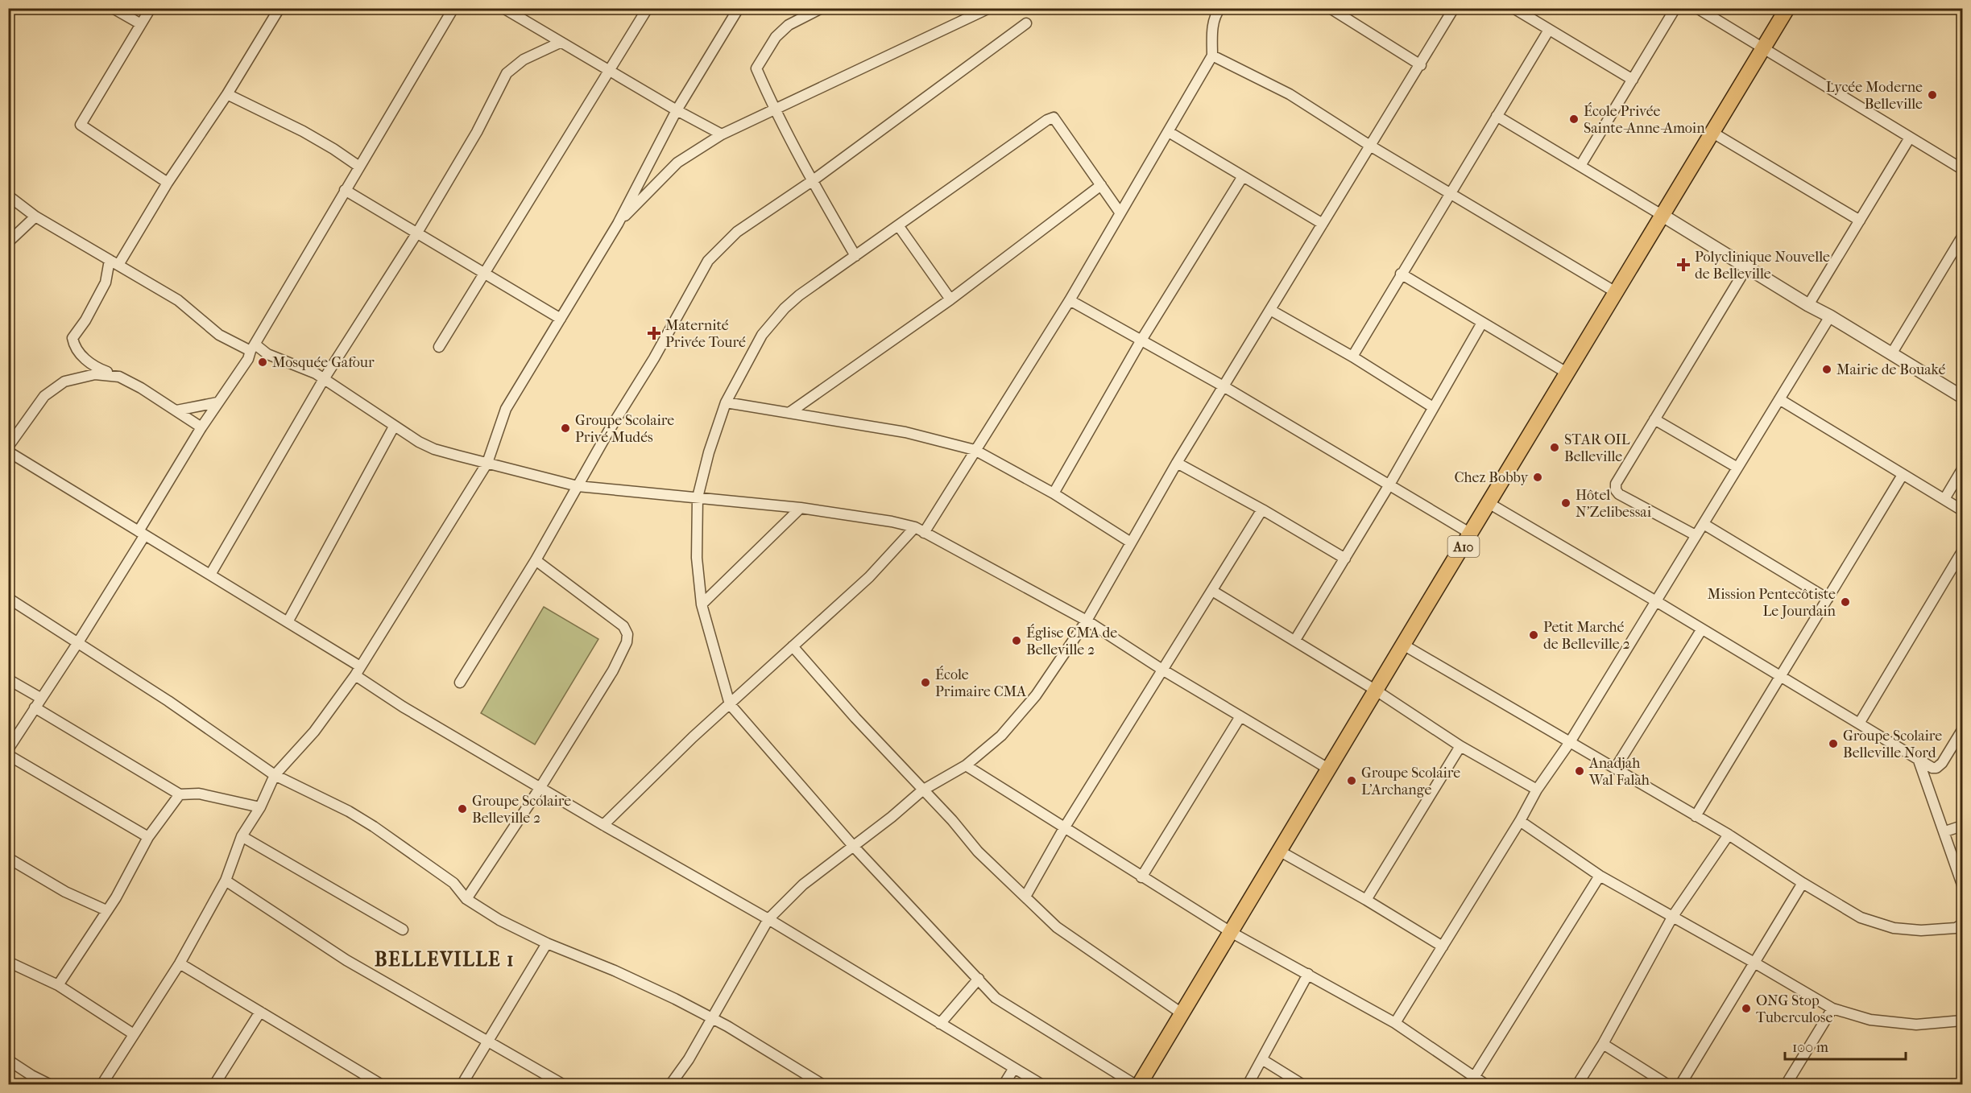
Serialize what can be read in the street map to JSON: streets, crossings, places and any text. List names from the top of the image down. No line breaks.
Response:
{"streets":{"main road":["A10"]},"districts":["BELLEVILLE 1"],"places":{"other":["Lycée Moderne Belleville","École Privée Sainte-Anne-Amoin","Mosquée Gafour","Mairie de Bouaké","Groupe Scolaire Privé Mudés","STAR OIL Belleville","Chez Bobby","Hôtel N'Zelibessai","Mission Pentecôtiste Le Jourdain","Petit Marché de Belleville 2","Église CMA de Belleville 2","École Primaire CMA","Groupe Scolaire Belleville Nord","Anadjah Wal Falah","Groupe Scolaire L'Archange","Groupe Scolaire Belleville 2","ONG Stop Tuberculose"],"health":["Polyclinique Nouvelle de Belleville","Maternité Privée Touré"]},"scale_bar":"100 m"}
